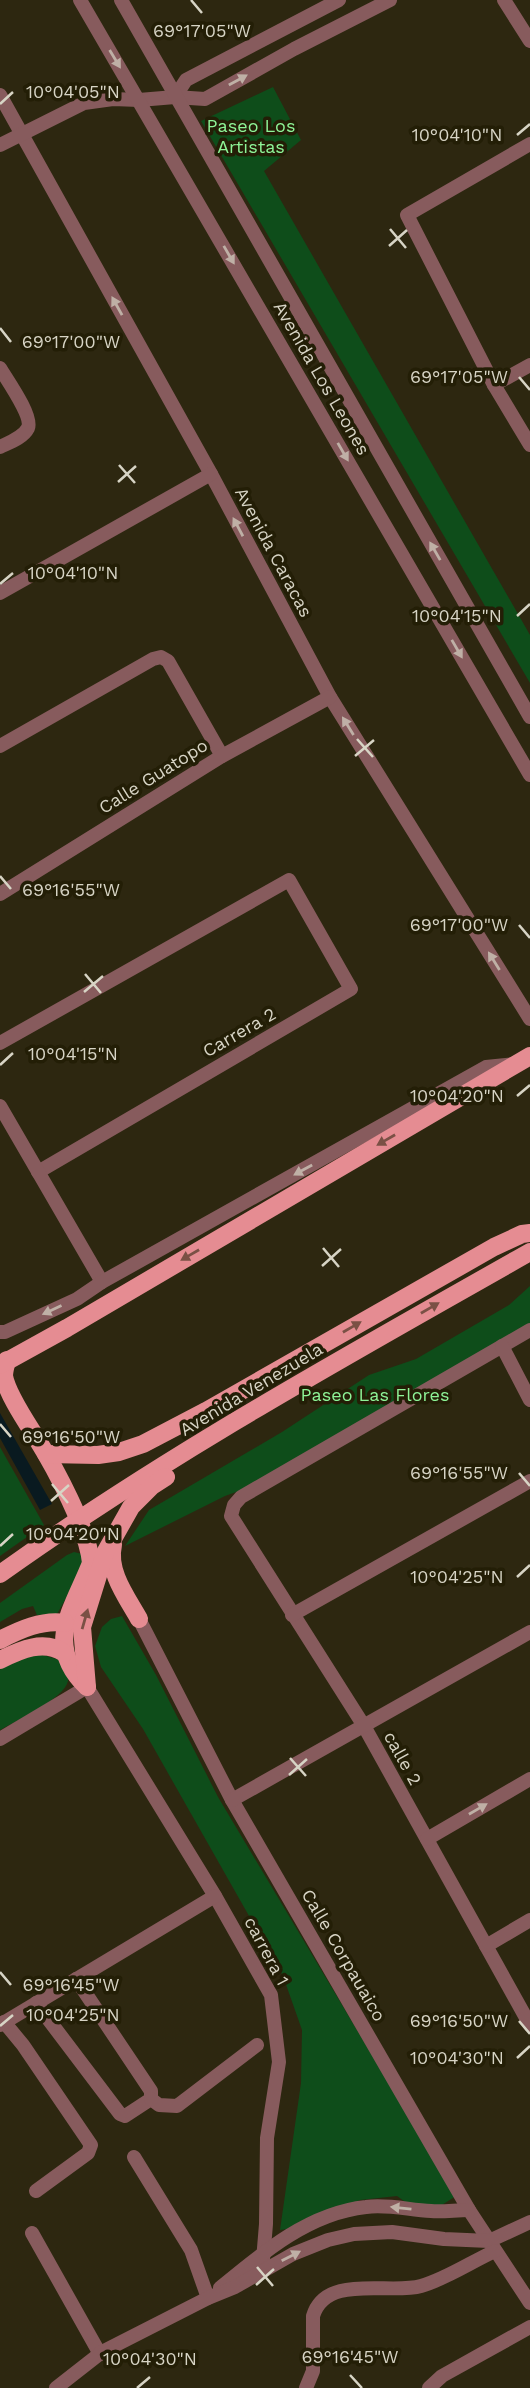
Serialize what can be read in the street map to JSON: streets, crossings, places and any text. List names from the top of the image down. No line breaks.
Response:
{"streets":{"main road":["Avenida Venezuela"],"street":["Avenida Los Leones","Avenida Caracas","Calle Guatopo","Carrera 2","calle 2","carrera 1","Calle Corpauaico"]},"crossings":[["Avenida Caracas","Calle Guatopo"]],"one_way":["Avenida Caracas"],"parks":["Paseo Los Artistas","Paseo Las Flores"],"coordinates":["69°17'05\"W","10°04'05\"N","10°04'10\"N","69°17'00\"W","10°04'15\"N","69°16'55\"W","10°04'20\"N","69°16'50\"W","10°04'25\"N","69°16'45\"W","10°04'30\"N"]}
